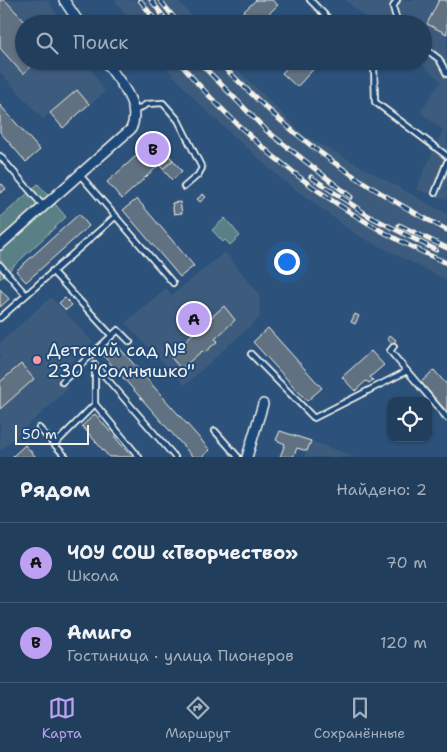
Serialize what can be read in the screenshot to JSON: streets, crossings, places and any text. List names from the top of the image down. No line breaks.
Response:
{"places":["Детский сад № 230 \"Солнышко\""],"scale_bar":"50 m","page":{"search":"Поиск","pins":["B","A"],"scale":"50 m","heading":["Рядом","Найдено: 2"],"list":[{"mark":"A","name":"ЧОУ СОШ «Творчество»","note":"Школа","value":"70 m"},{"mark":"B","name":"Амиго","note":"Гостиница · улица Пионеров","value":"120 m"}],"nav":["Карта","Маршрут","Сохранённые"]}}
